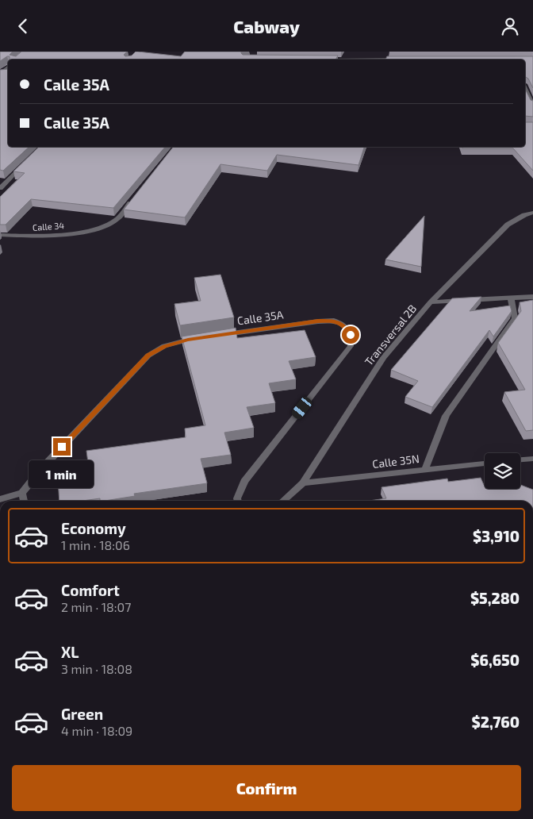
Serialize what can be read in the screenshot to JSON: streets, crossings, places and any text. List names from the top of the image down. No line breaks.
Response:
{"streets":{"street":["Calle 34","Calle 35A","Transversal 2B","Calle 35N"]},"crossings":[["Transversal 2B","Calle 35N"]],"page":{"header":"Cabway","banner":["Calle 35A","Calle 35A"],"bubble":"1 min","list":[{"name":"Economy","note":"1 min · 18:06","value":"$3,910"},{"name":"Comfort","note":"2 min · 18:07","value":"$5,280"},{"name":"XL","note":"3 min · 18:08","value":"$6,650"},{"name":"Green","note":"4 min · 18:09","value":"$2,760"}],"buttons":"Confirm"}}
